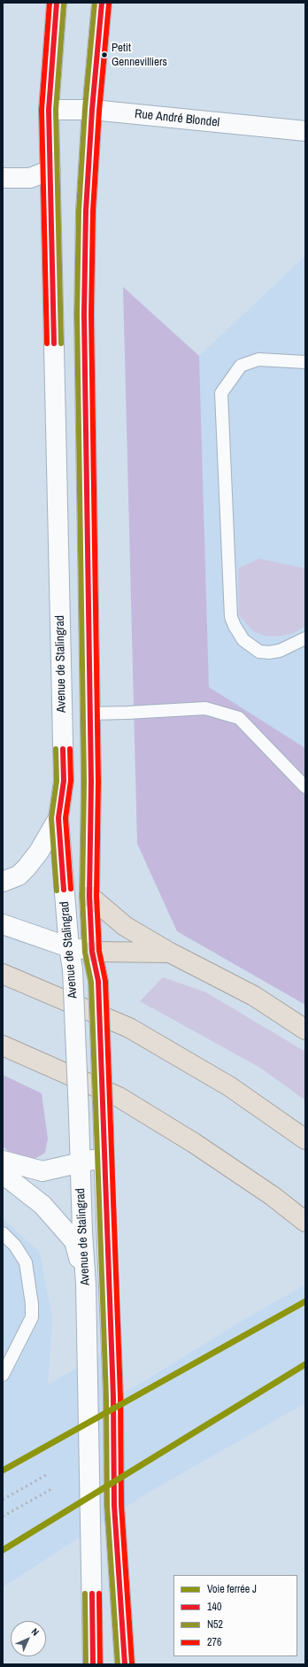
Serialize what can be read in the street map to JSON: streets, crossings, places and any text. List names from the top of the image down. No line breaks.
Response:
{"streets":{"main road":["Rue André Blondel","Avenue de Stalingrad"]},"crossings":[["Rue André Blondel","Avenue de Stalingrad"]],"places":["Petit Gennevilliers"],"lines":["transit line 140","transit line N52","transit line 276","rail line J"],"legend":["Voie ferrée J","140","N52","276"],"north":"top right"}
